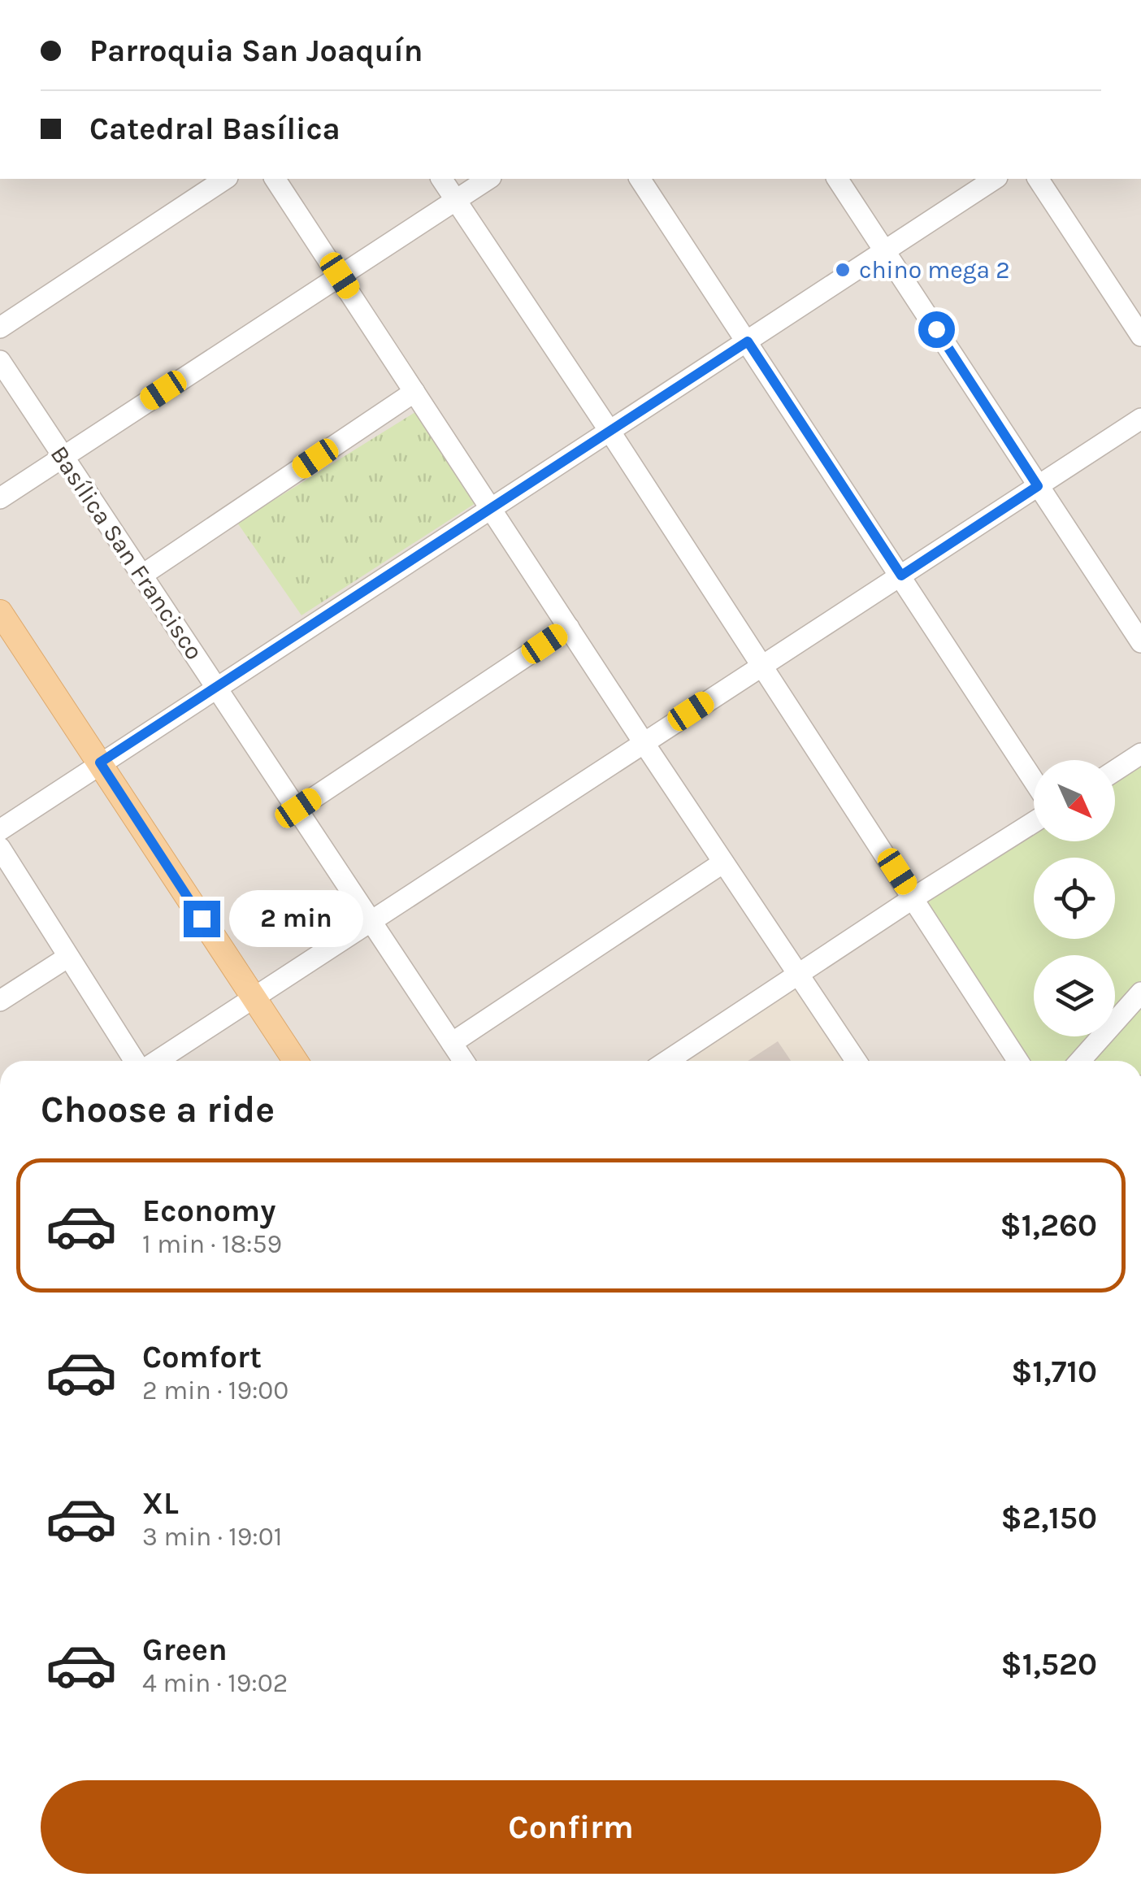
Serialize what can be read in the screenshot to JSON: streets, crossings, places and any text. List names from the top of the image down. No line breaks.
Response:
{"streets":{"street":["Basílica San Francisco"]},"places":["chino mega 2"],"north":"bottom right","page":{"banner":["Parroquia San Joaquín","Catedral Basílica"],"bubble":"2 min","heading":"Choose a ride","list":[{"name":"Economy","note":"1 min · 18:59","value":"$1,260"},{"name":"Comfort","note":"2 min · 19:00","value":"$1,710"},{"name":"XL","note":"3 min · 19:01","value":"$2,150"},{"name":"Green","note":"4 min · 19:02","value":"$1,520"}],"buttons":"Confirm"}}
